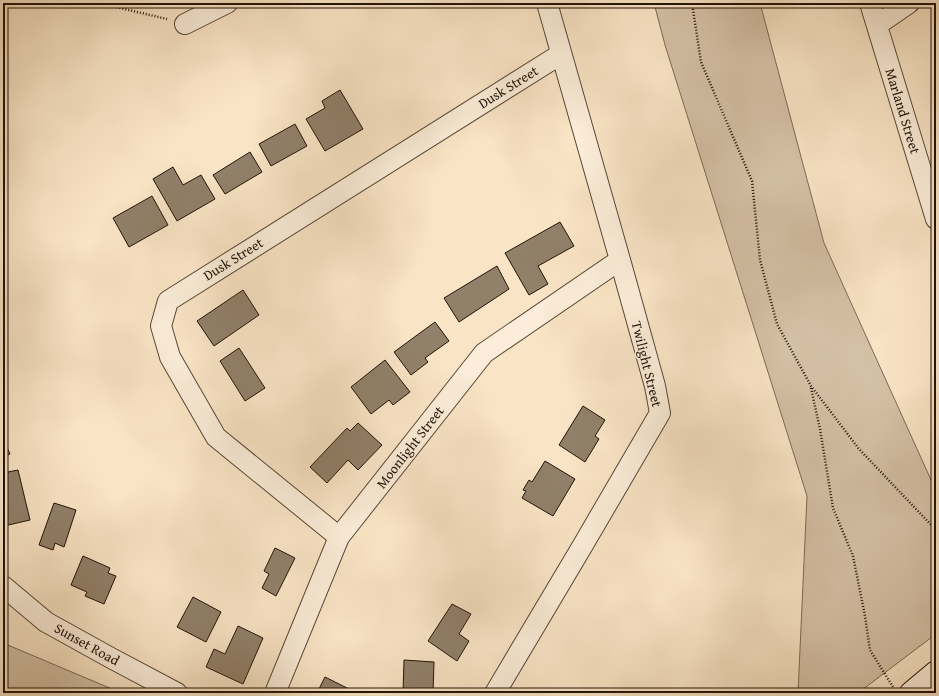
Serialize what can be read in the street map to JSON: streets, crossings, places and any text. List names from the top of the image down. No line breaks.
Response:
{"streets":{"street":["Dusk Street","Marland Street","Twilight Street","Moonlight Street","Sunset Road"]},"crossings":[["Dusk Street","Twilight Street"],["Dusk Street","Moonlight Street"],["Twilight Street","Moonlight Street"]]}
